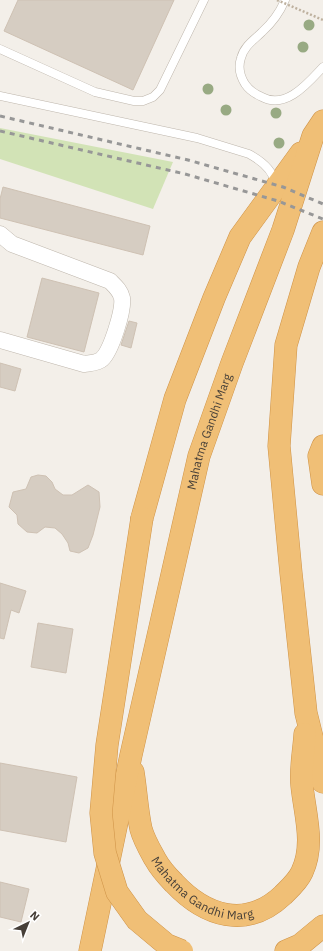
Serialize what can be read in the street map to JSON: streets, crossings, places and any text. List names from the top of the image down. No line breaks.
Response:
{"streets":{"highway":["Mahatma Gandhi Marg"]},"north":"top right"}
